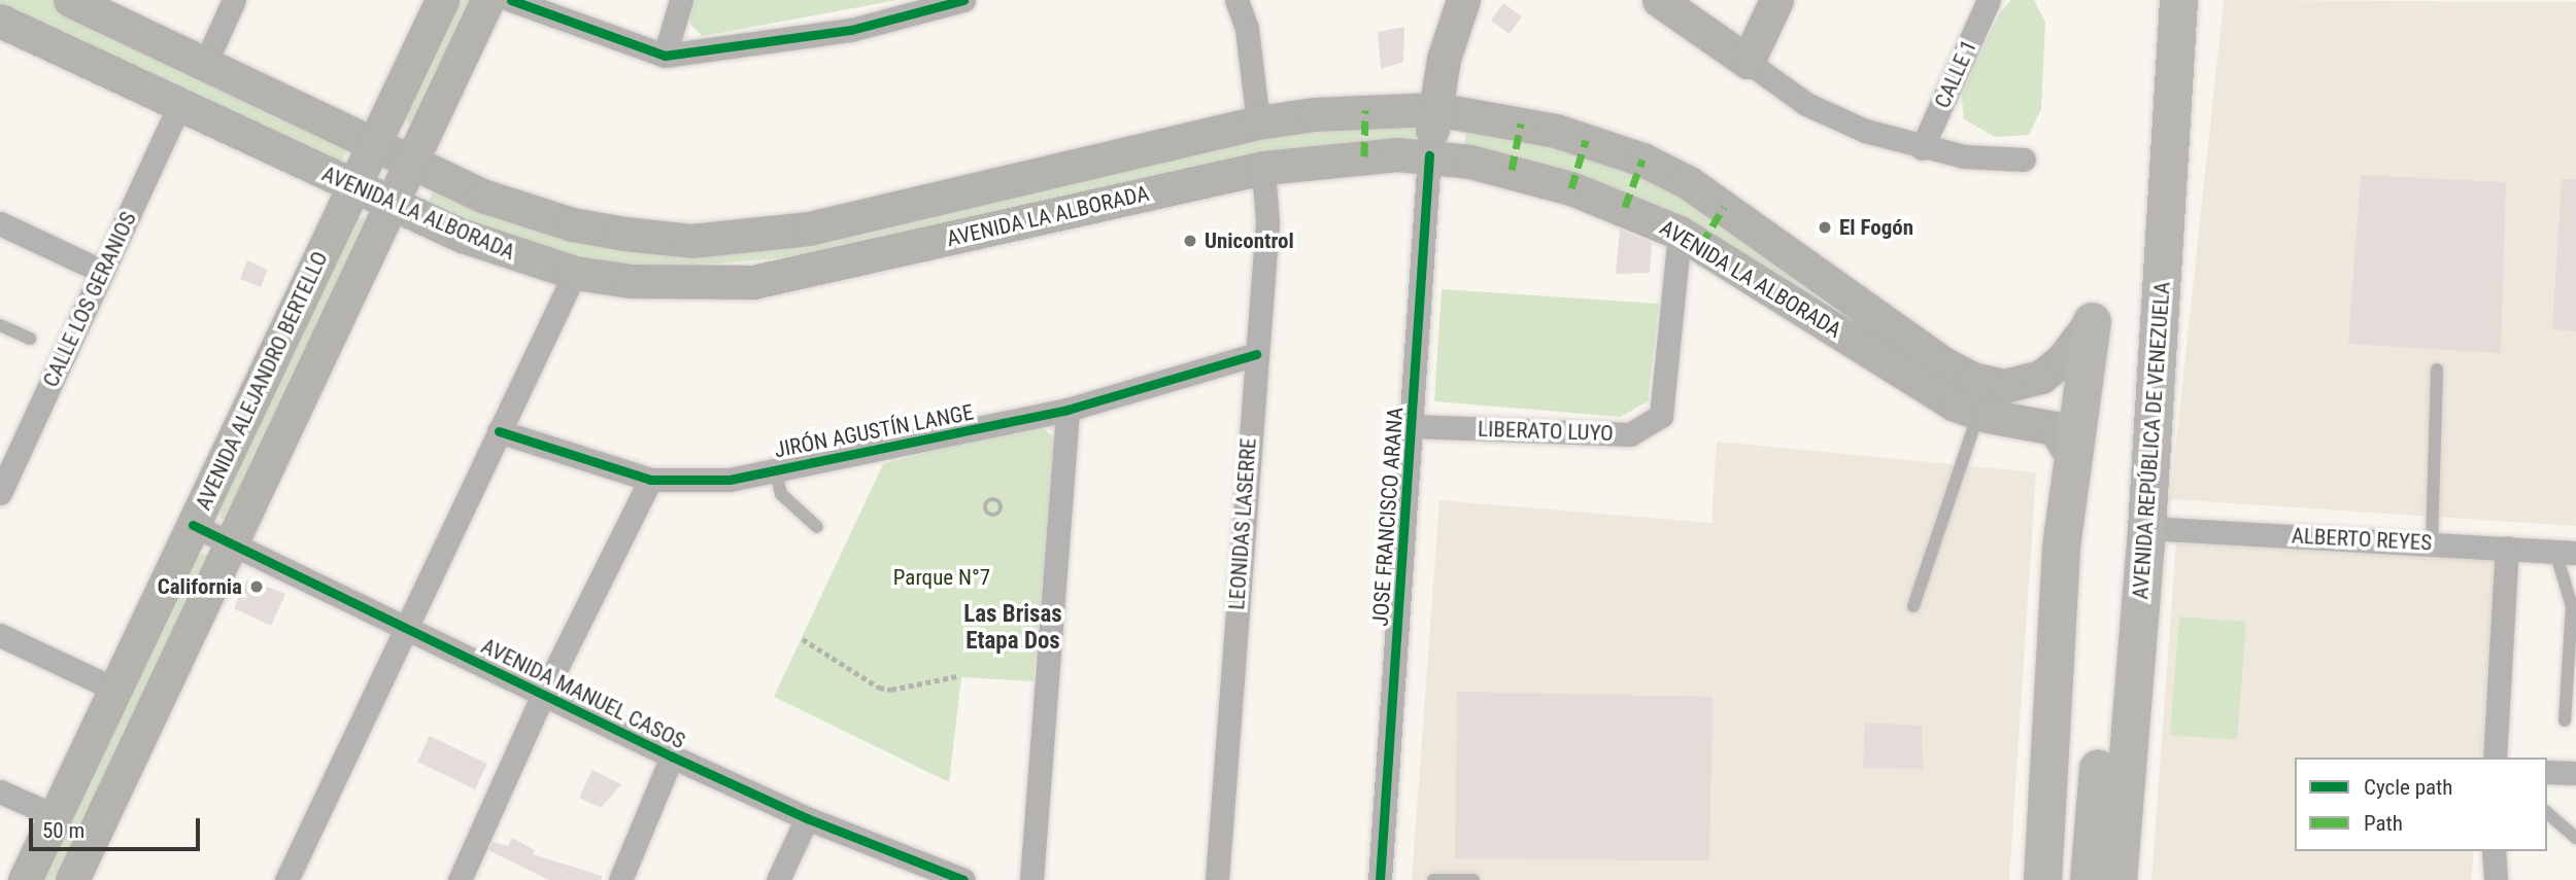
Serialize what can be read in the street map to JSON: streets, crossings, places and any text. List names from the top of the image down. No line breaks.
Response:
{"streets":{"main road":["AVENIDA LA ALBORADA","AVENIDA ALEJANDRO BERTELLO","AVENIDA REPÚBLICA DE VENEZUELA","JOSE FRANCISCO ARANA"],"street":["CALLE 1","CALLE LOS GERANIOS","JIRÓN AGUSTÍN LANGE","LIBERATO LUYO","LEONIDAS LASERRE","ALBERTO REYES","AVENIDA MANUEL CASOS"]},"crossings":[["AVENIDA LA ALBORADA","CALLE LOS GERANIOS"],["AVENIDA LA ALBORADA","AVENIDA ALEJANDRO BERTELLO"],["AVENIDA LA ALBORADA","LIBERATO LUYO"],["AVENIDA LA ALBORADA","JOSE FRANCISCO ARANA"],["AVENIDA LA ALBORADA","LEONIDAS LASERRE"],["AVENIDA ALEJANDRO BERTELLO","AVENIDA MANUEL CASOS"],["JIRÓN AGUSTÍN LANGE","LEONIDAS LASERRE"],["LIBERATO LUYO","JOSE FRANCISCO ARANA"],["AVENIDA REPÚBLICA DE VENEZUELA","ALBERTO REYES"]],"districts":["Las Brisas Etapa Dos"],"parks":["Parque N°7"],"places":["El Fogón","Unicontrol","California"],"legend":["Cycle path","Path"],"scale_bar":"50 m"}
